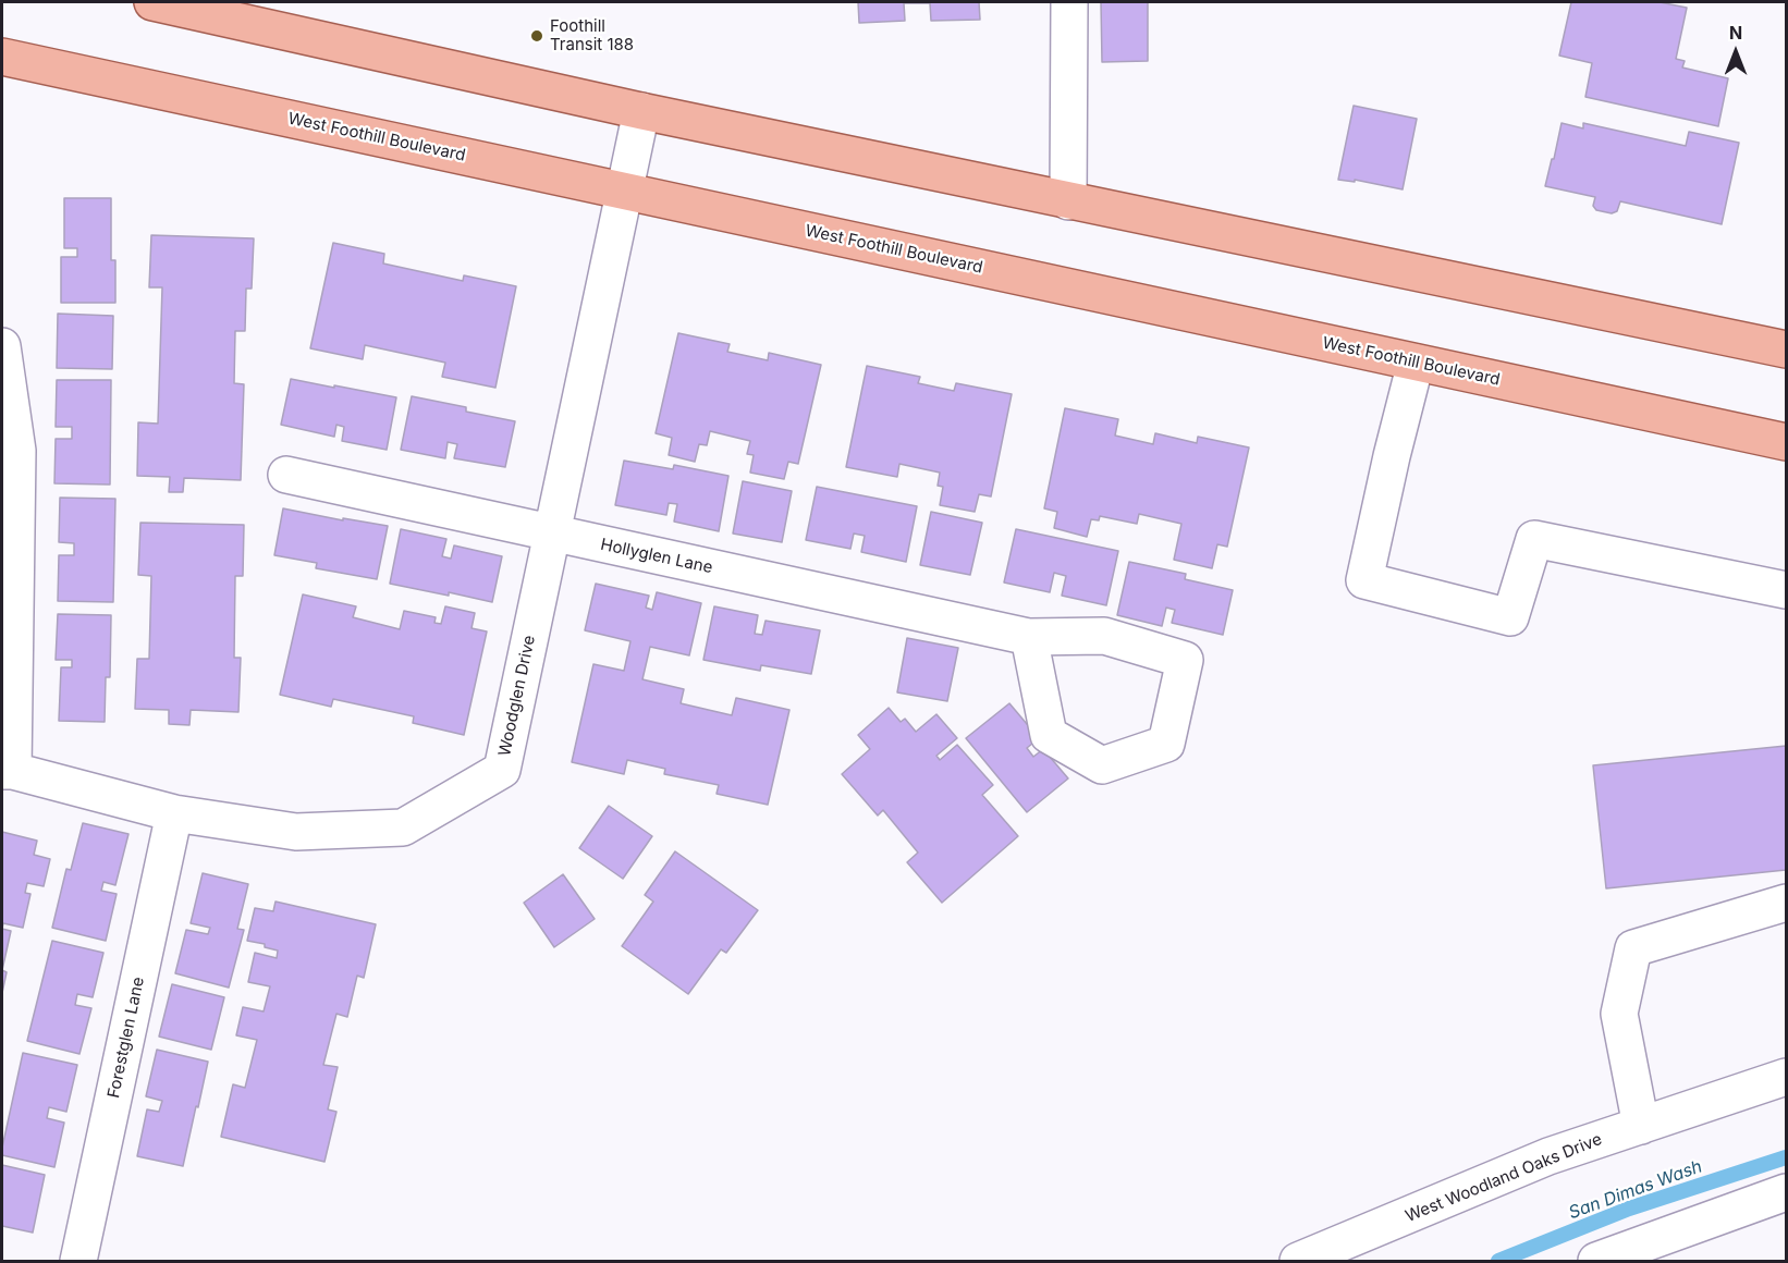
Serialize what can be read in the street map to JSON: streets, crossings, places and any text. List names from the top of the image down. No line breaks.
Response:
{"streets":{"main road":["West Foothill Boulevard"],"street":["Hollyglen Lane","Woodglen Drive","Forestglen Lane","West Woodland Oaks Drive"]},"crossings":[["West Foothill Boulevard","Woodglen Drive"],["Hollyglen Lane","Woodglen Drive"],["Woodglen Drive","Forestglen Lane"]],"water":["San Dimas Wash"],"places":["Foothill Transit 188"],"north":"top"}
